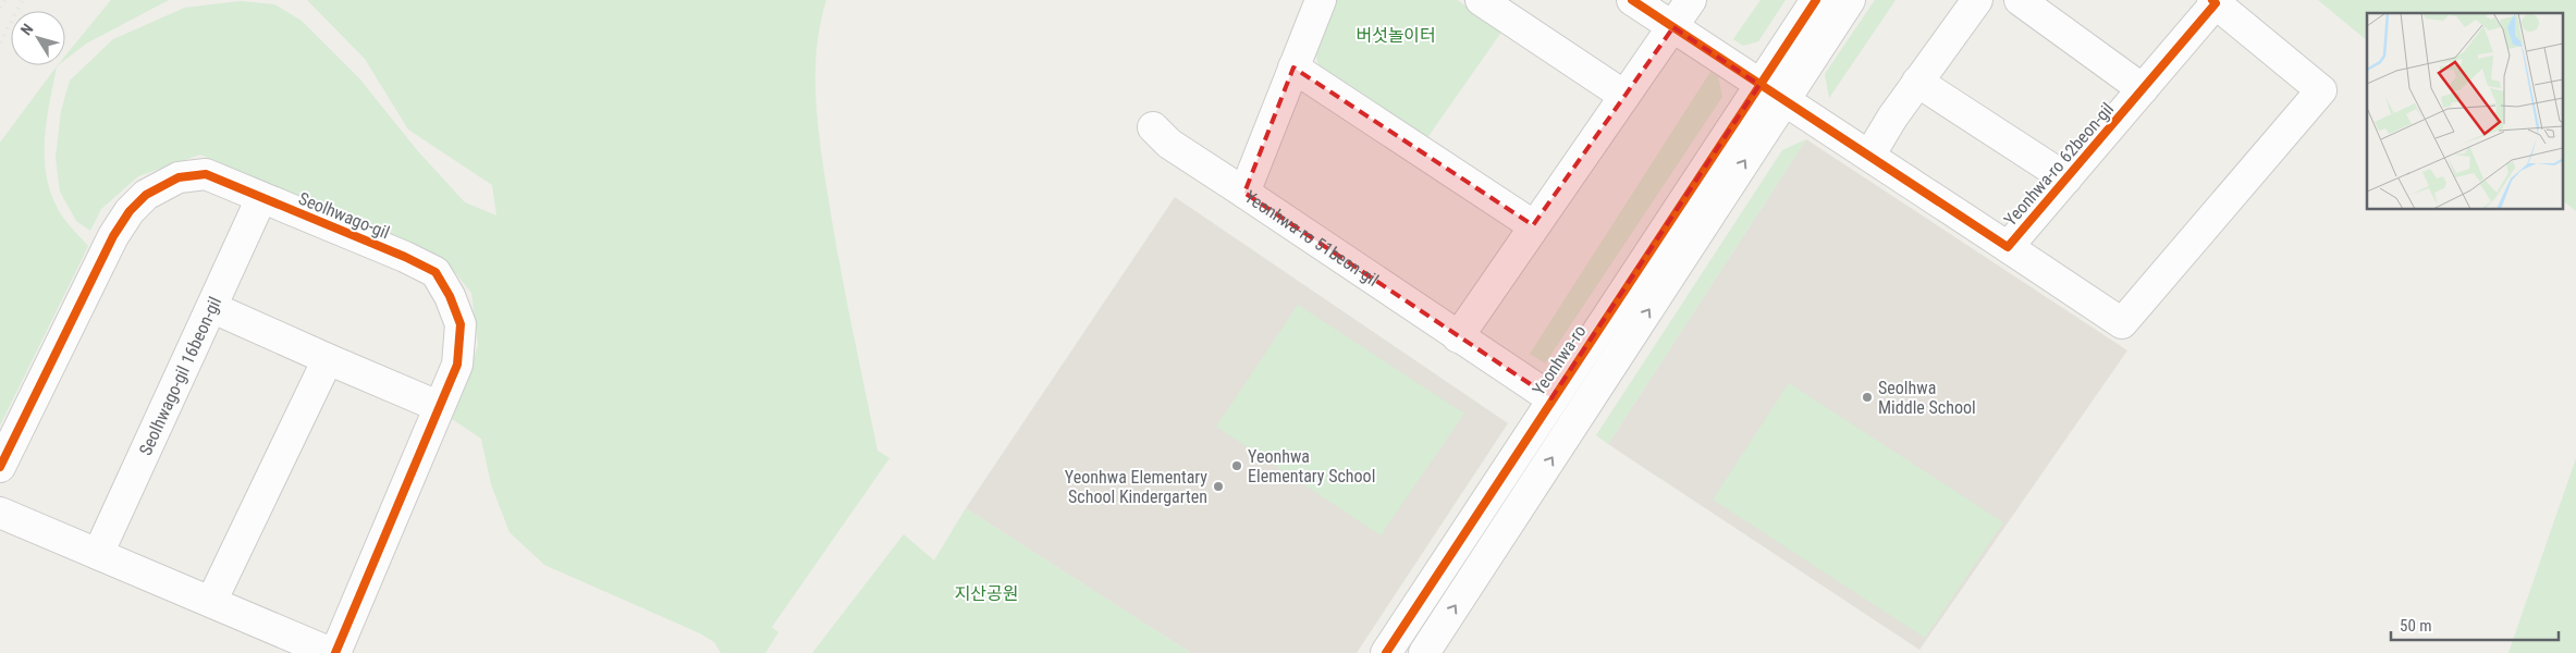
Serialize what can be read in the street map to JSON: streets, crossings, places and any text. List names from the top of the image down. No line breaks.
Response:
{"streets":{"street":["Yeonhwa-ro 62beon-gil","Seolhwago-gil","Yeonhwa-ro 51beon-gil","Yeonhwa-ro","Seolhwago-gil 16beon-gil"]},"crossings":[["Yeonhwa-ro 62beon-gil","Yeonhwa-ro"],["Seolhwago-gil","Seolhwago-gil 16beon-gil"],["Yeonhwa-ro 51beon-gil","Yeonhwa-ro"]],"parks":["버섯놀이터","지산공원"],"places":["Seolhwa Middle School","Yeonhwa Elementary School","Yeonhwa Elementary School Kindergarten"],"scale_bar":"50 m","north":"top left"}
